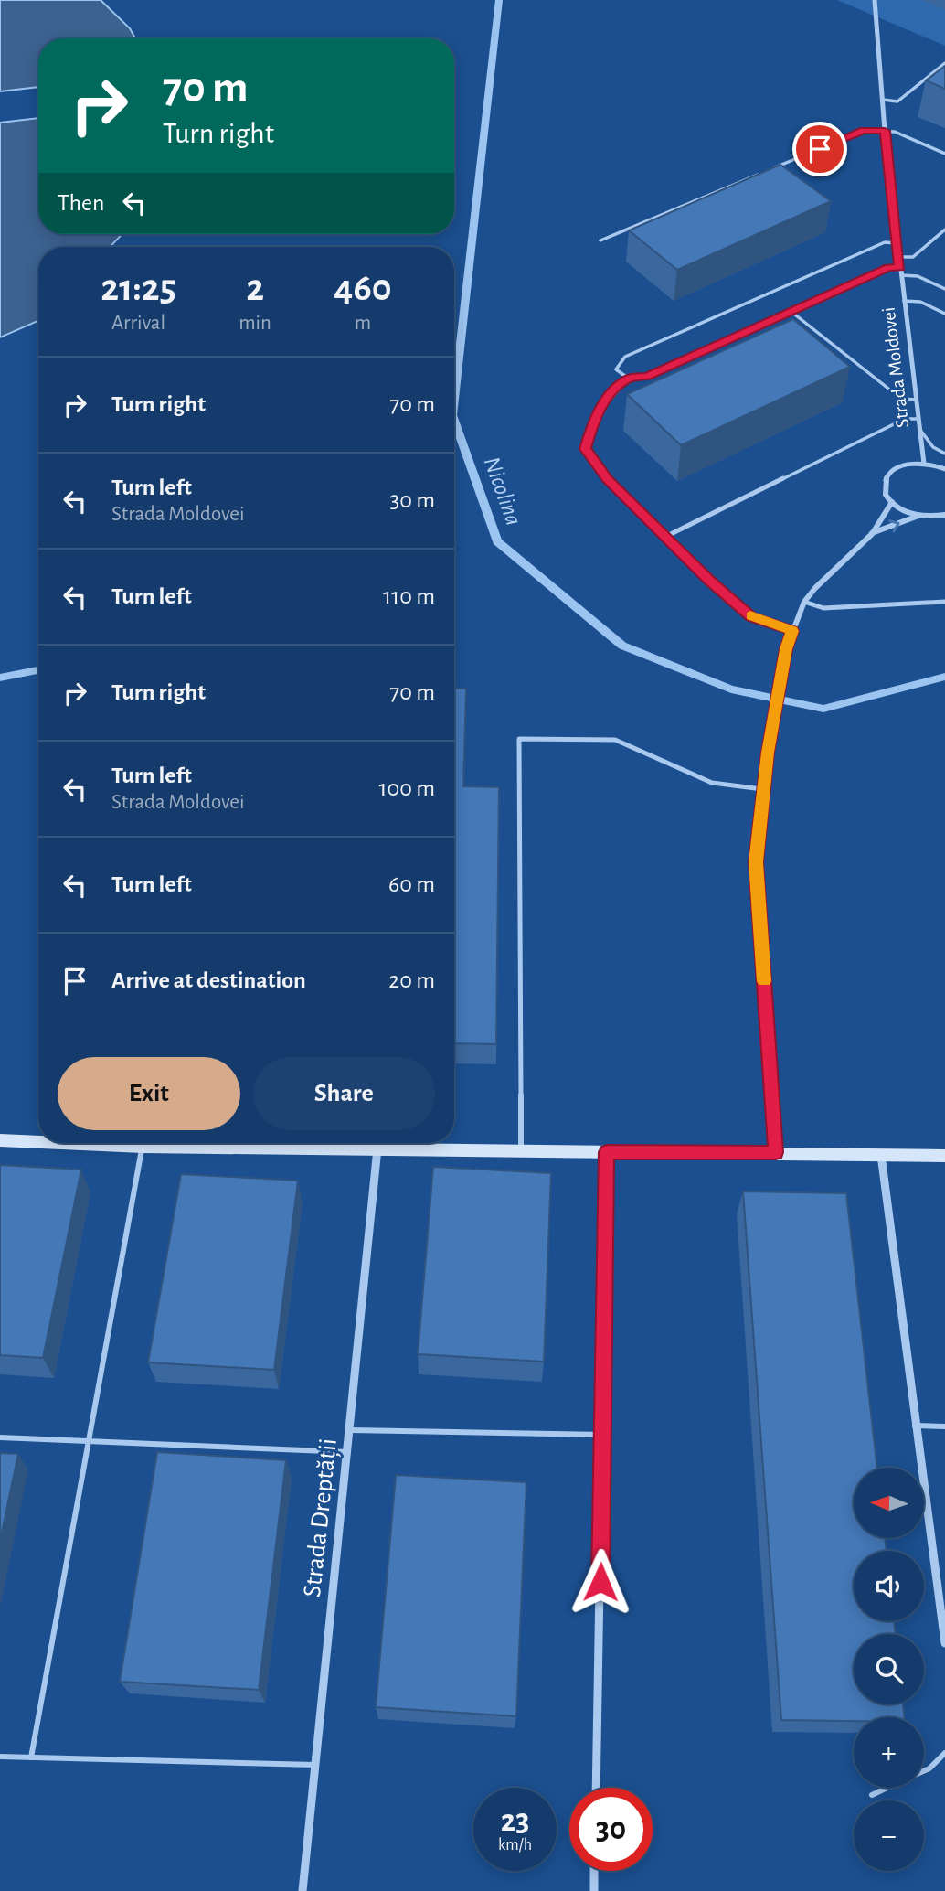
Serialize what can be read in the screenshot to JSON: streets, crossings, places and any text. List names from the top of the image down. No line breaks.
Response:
{"streets":{"street":["Strada Moldovei","Strada Dreptății"]},"water":["Nicolina"],"north":"left","page":{"turn":["70 m","Turn right"],"then":"Then","eta":["21:25","Arrival","2","min","460","m"],"list":[{"name":"Turn right","value":"70 m"},{"name":"Turn left","note":"Strada Moldovei","value":"30 m"},{"name":"Turn left","value":"110 m"},{"name":"Turn right","value":"70 m"},{"name":"Turn left","note":"Strada Moldovei","value":"100 m"},{"name":"Turn left","value":"60 m"},{"name":"Arrive at destination","value":"20 m"}],"buttons":["Exit","Share"],"map_buttons":["+","−"],"speed":"23 km/h","limit":"30"}}
